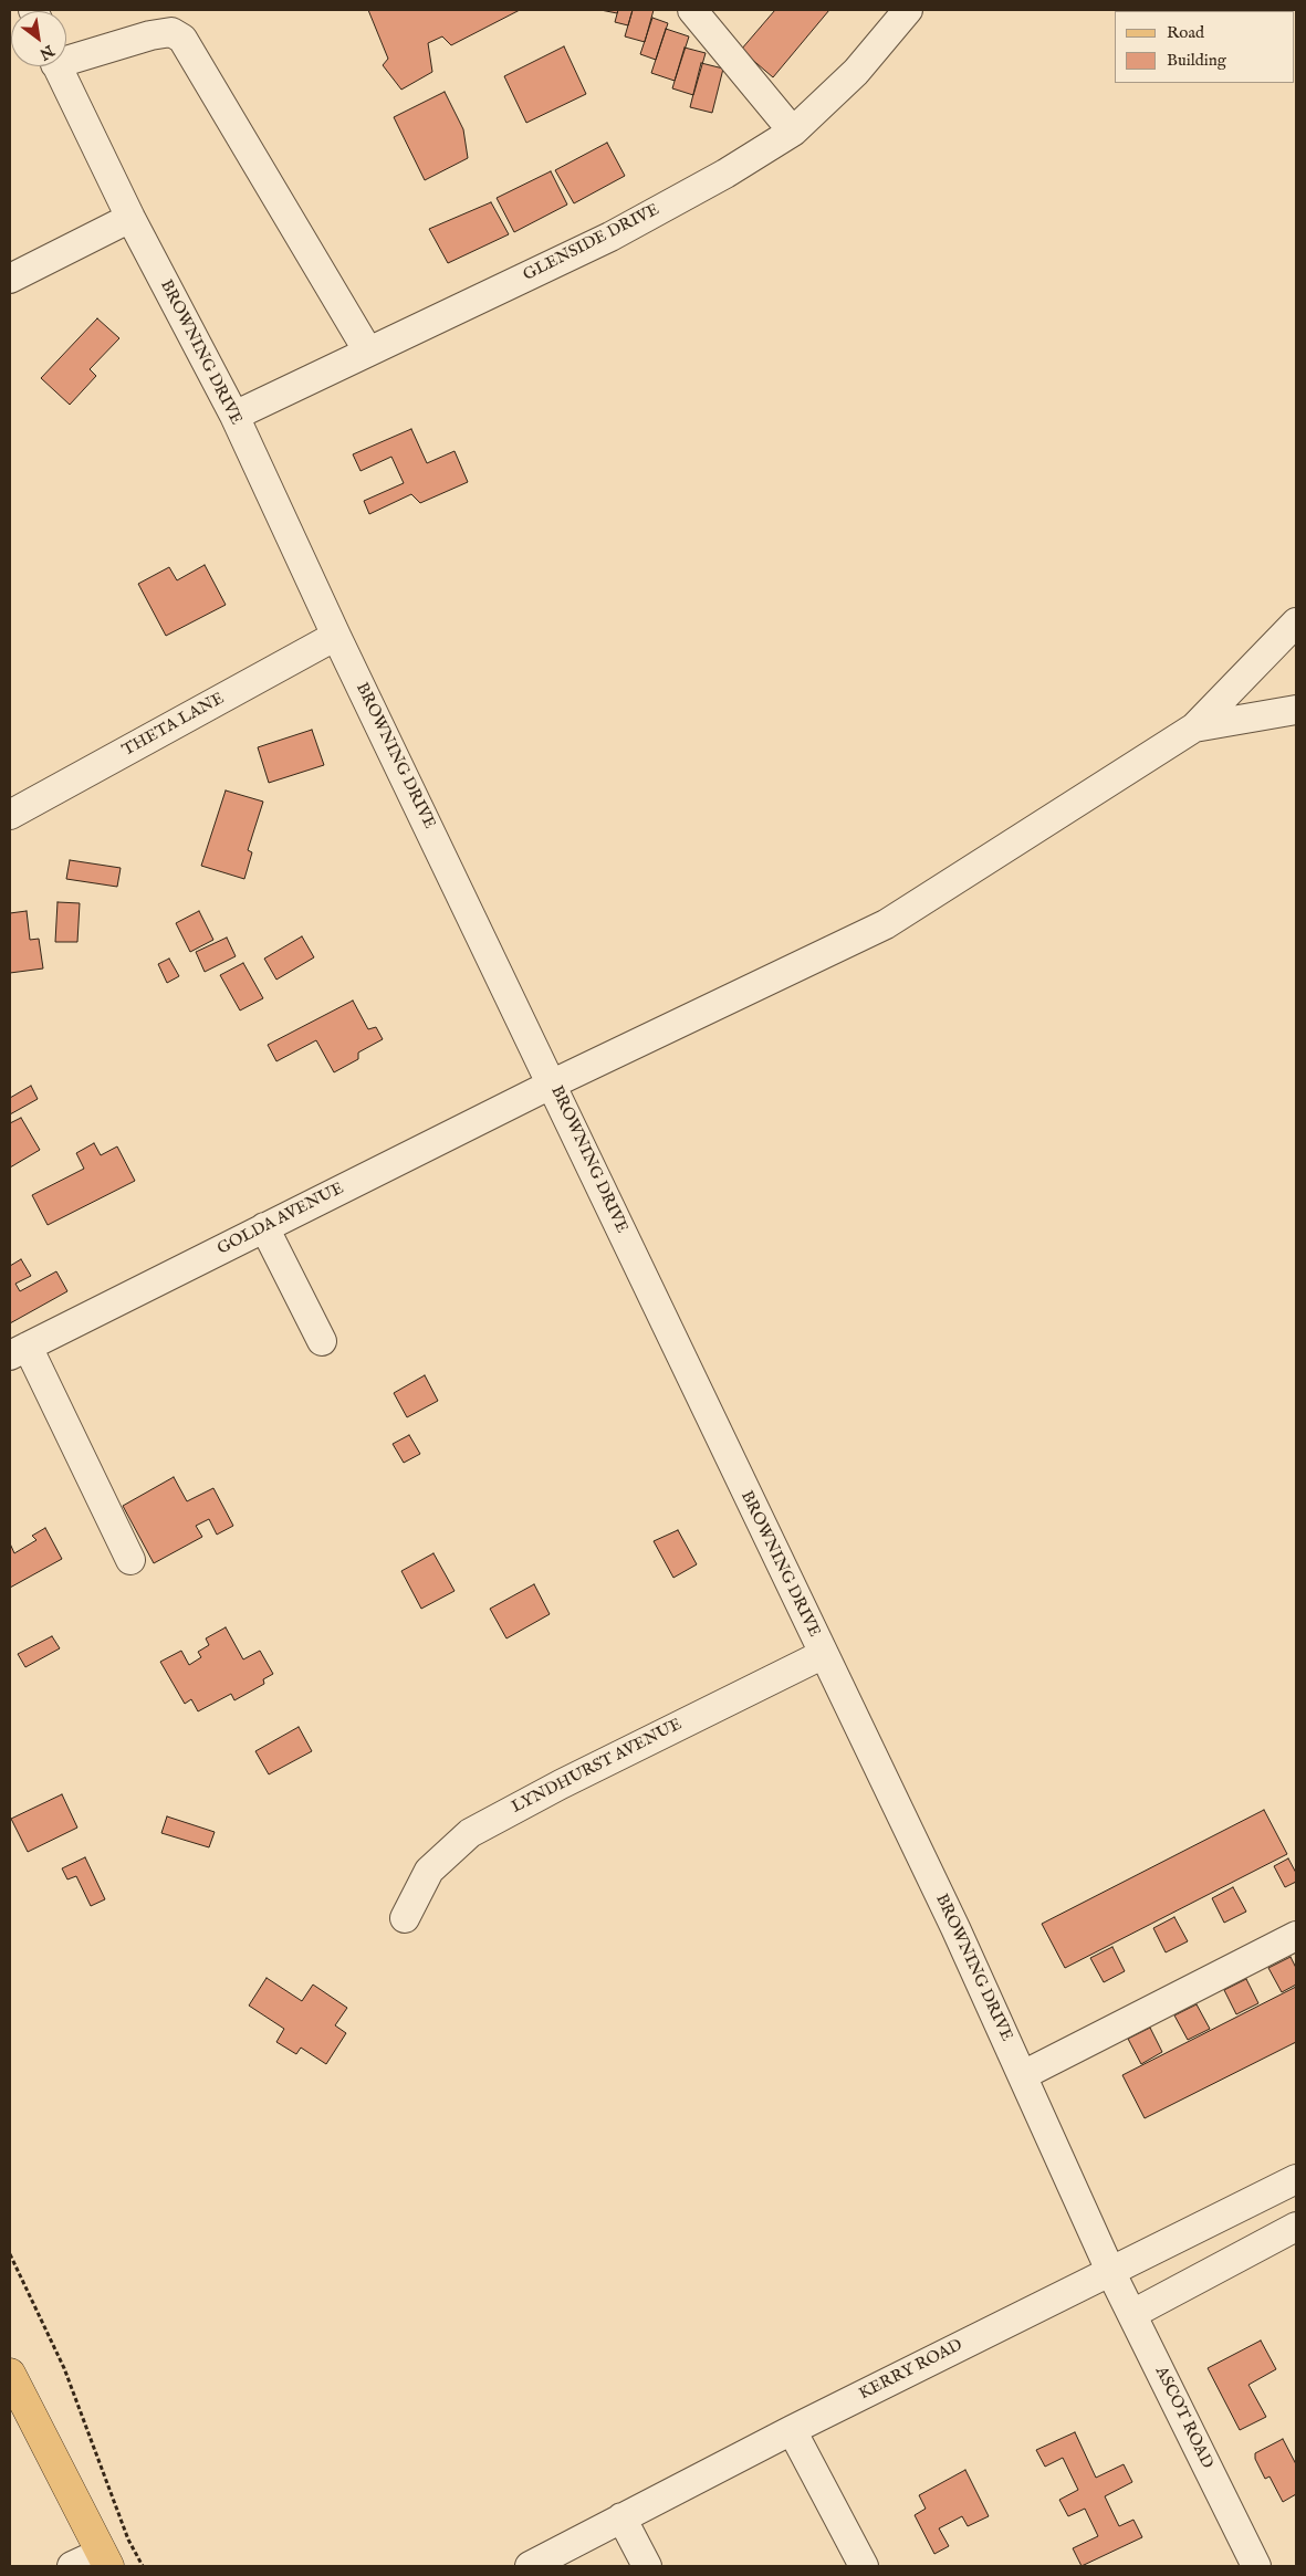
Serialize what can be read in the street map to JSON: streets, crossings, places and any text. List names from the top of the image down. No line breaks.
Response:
{"streets":{"street":["GLENSIDE DRIVE","BROWNING DRIVE","THETA LANE","GOLDA AVENUE","LYNDHURST AVENUE","KERRY ROAD","ASCOT ROAD"]},"crossings":[["GLENSIDE DRIVE","BROWNING DRIVE"],["BROWNING DRIVE","THETA LANE"],["BROWNING DRIVE","GOLDA AVENUE"],["BROWNING DRIVE","LYNDHURST AVENUE"],["BROWNING DRIVE","KERRY ROAD"],["BROWNING DRIVE","ASCOT ROAD"],["KERRY ROAD","ASCOT ROAD"]],"legend":["Road","Building"],"north":"bottom right"}
